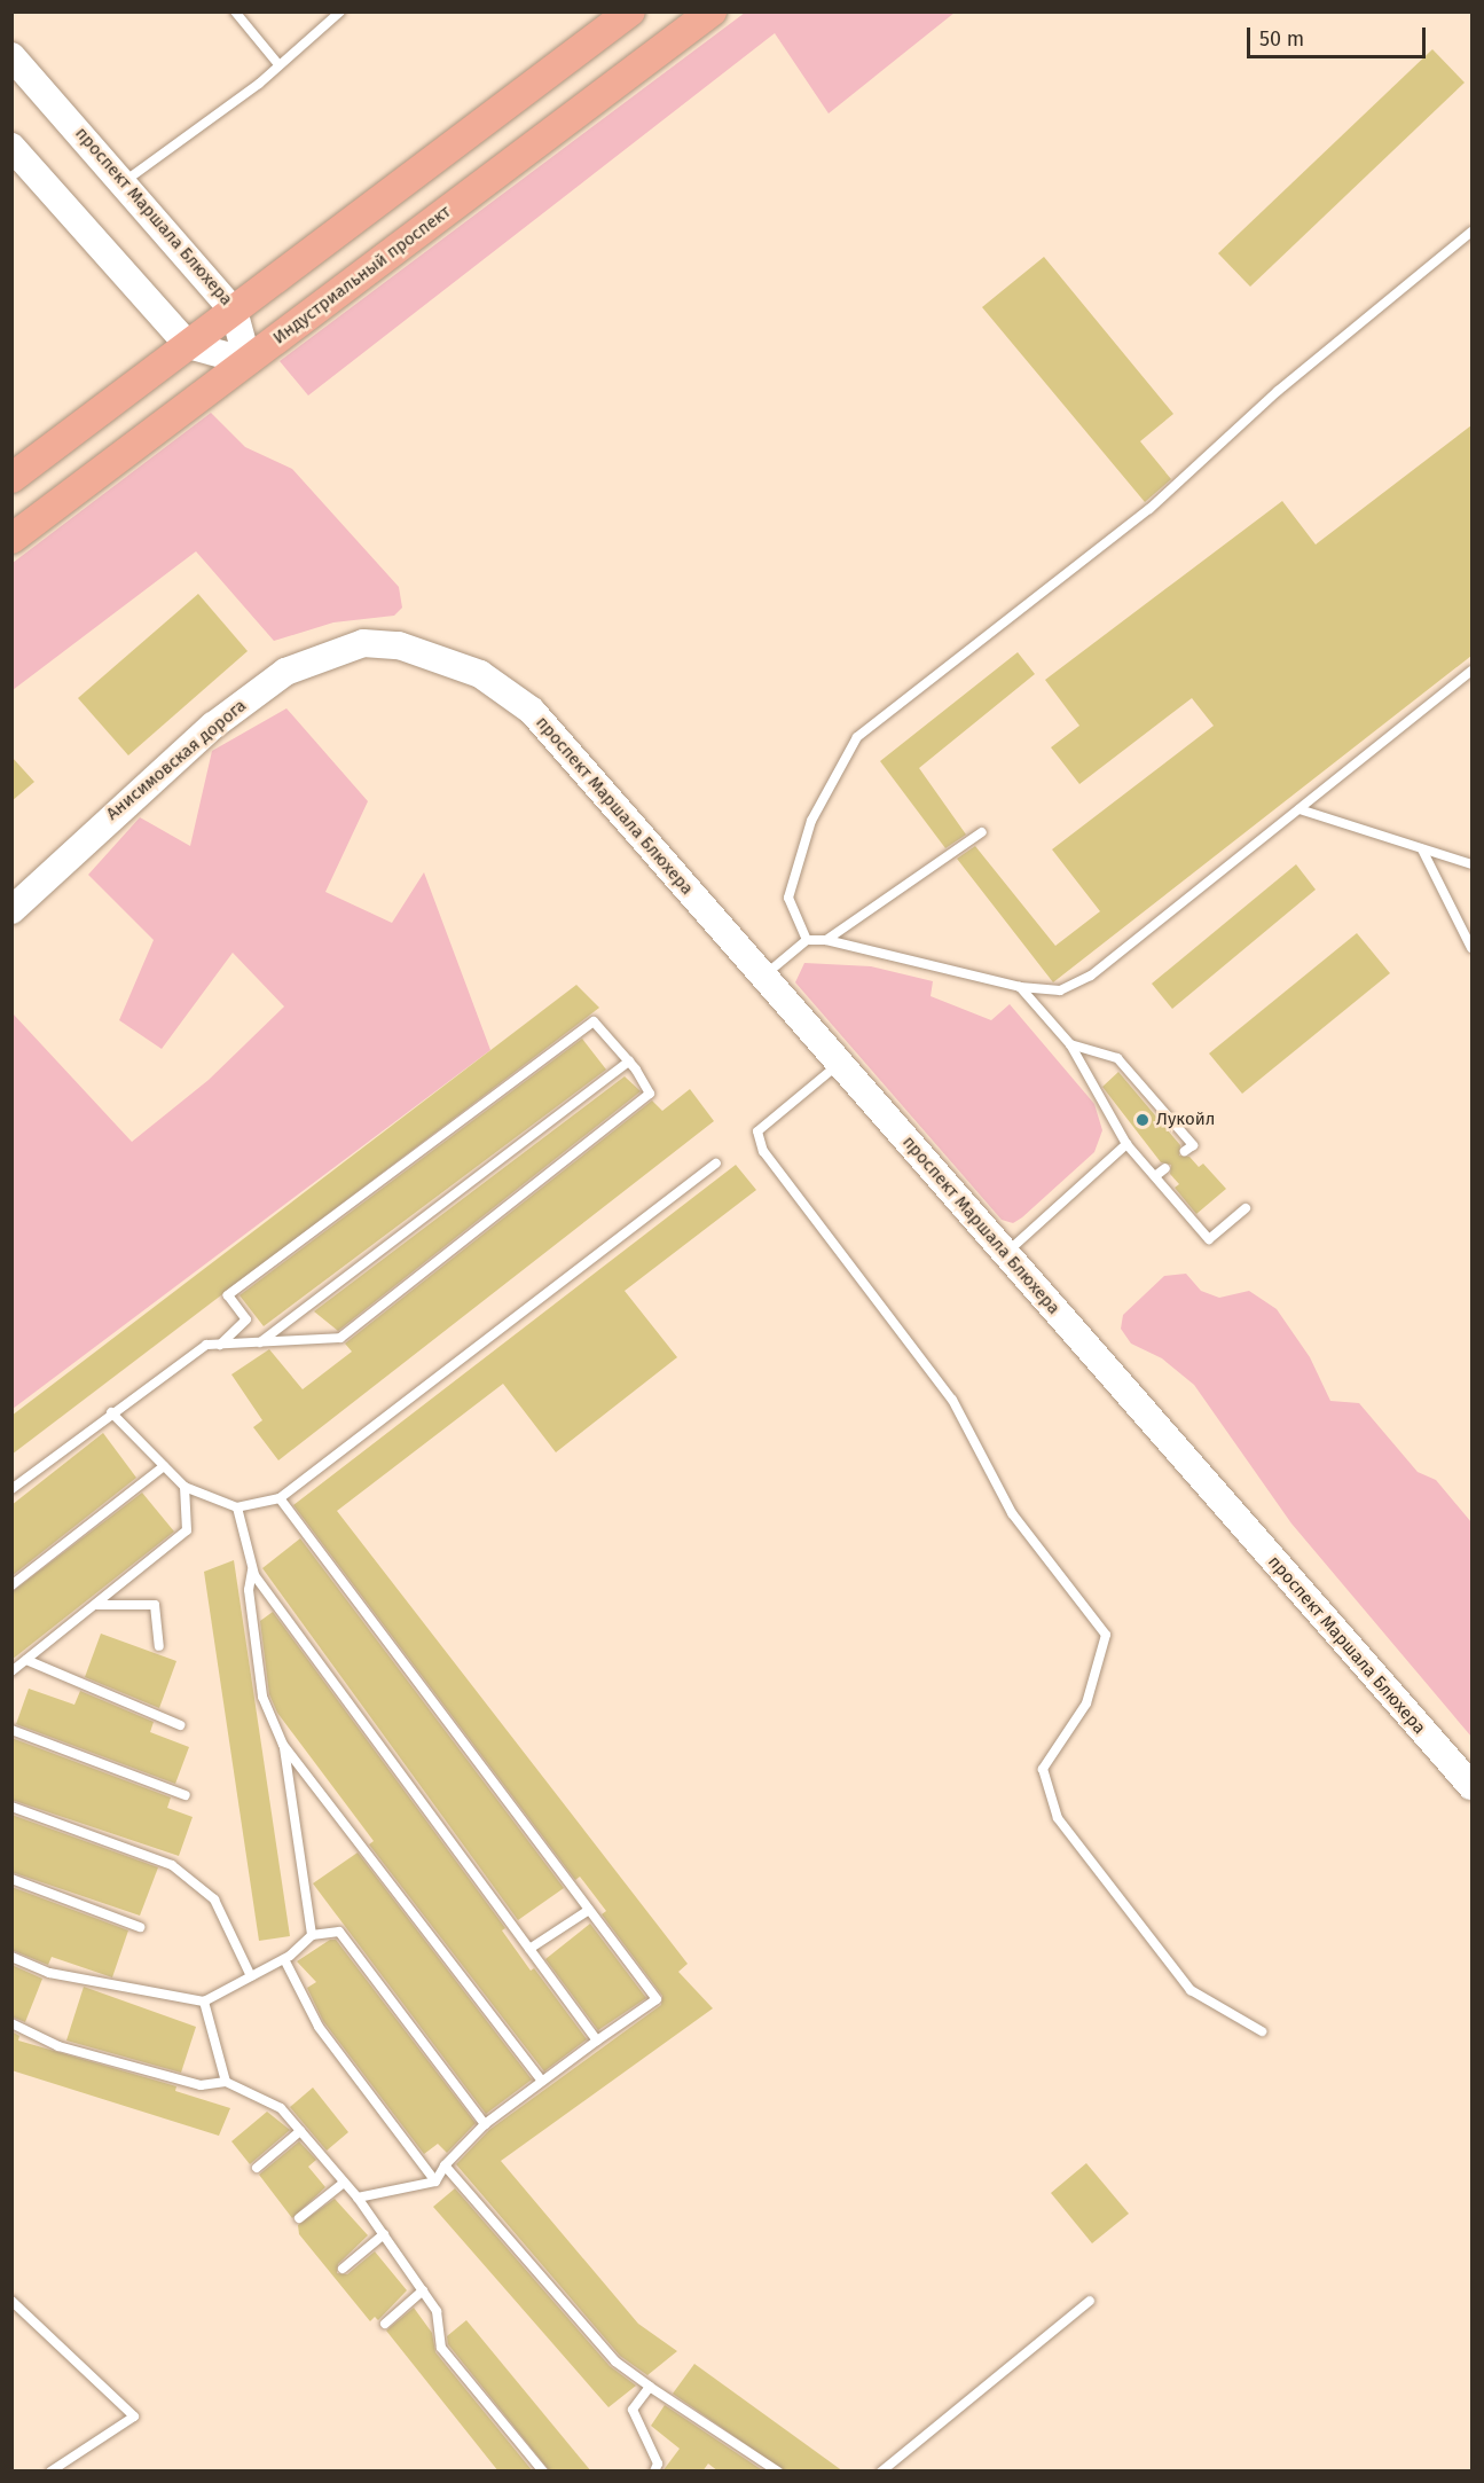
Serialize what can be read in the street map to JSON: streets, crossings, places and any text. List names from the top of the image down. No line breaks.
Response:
{"streets":{"main road":["Индустриальный проспект"],"street":["проспект Маршала Блюхера","Анисимовская дорога"]},"crossings":[["проспект Маршала Блюхера","Индустриальный проспект"],["проспект Маршала Блюхера","Анисимовская дорога"]],"places":["Лукойл"],"scale_bar":"50 m"}
